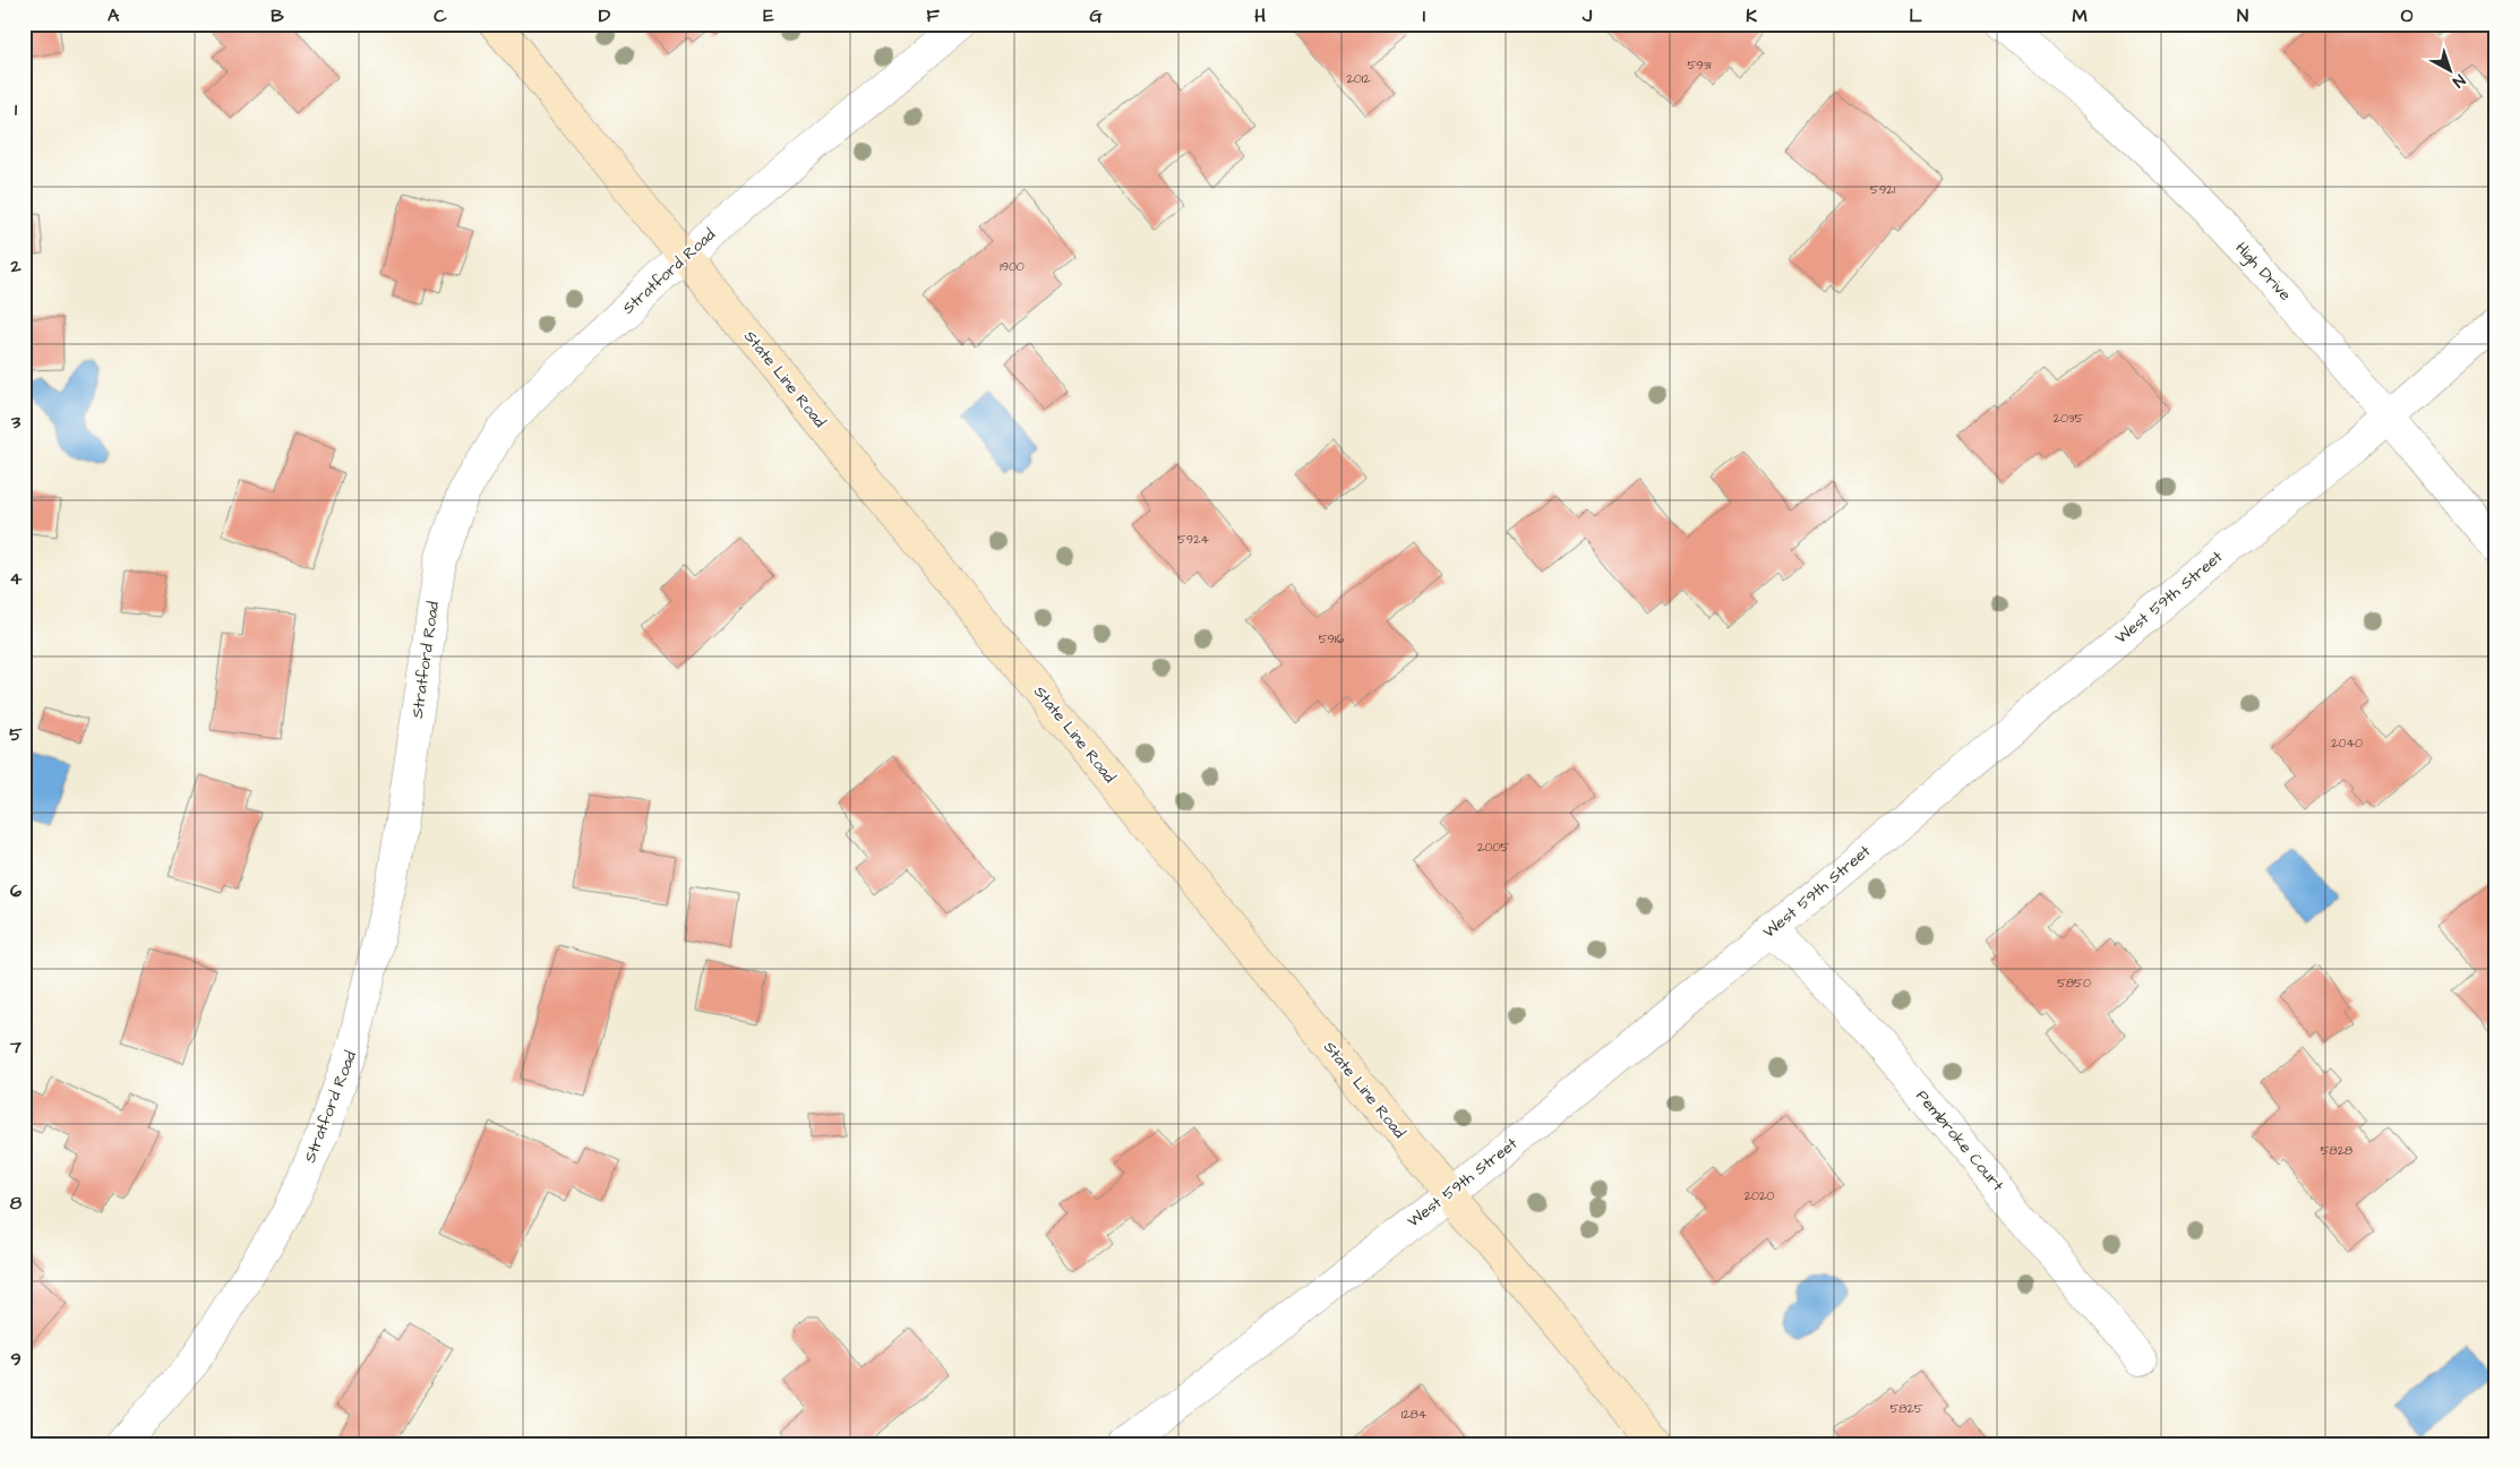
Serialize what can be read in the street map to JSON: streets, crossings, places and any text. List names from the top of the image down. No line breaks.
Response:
{"streets":{"main road":["State Line Road"],"street":["Stratford Road","High Drive","West 59th Street","Pembroke Court"]},"crossings":[["Stratford Road","State Line Road"],["High Drive","West 59th Street"],["State Line Road","West 59th Street"],["West 59th Street","Pembroke Court"]],"house_numbers":["5931","2012","5921","1900","2035","5924","5916","2040","2005","5850","5828","2020","5825","1284"],"north":"bottom right","grid":{"columns":["A","B","C","D","E","F","G","H","I","J","K","L","M","N","O"],"rows":["1","2","3","4","5","6","7","8","9"]}}
